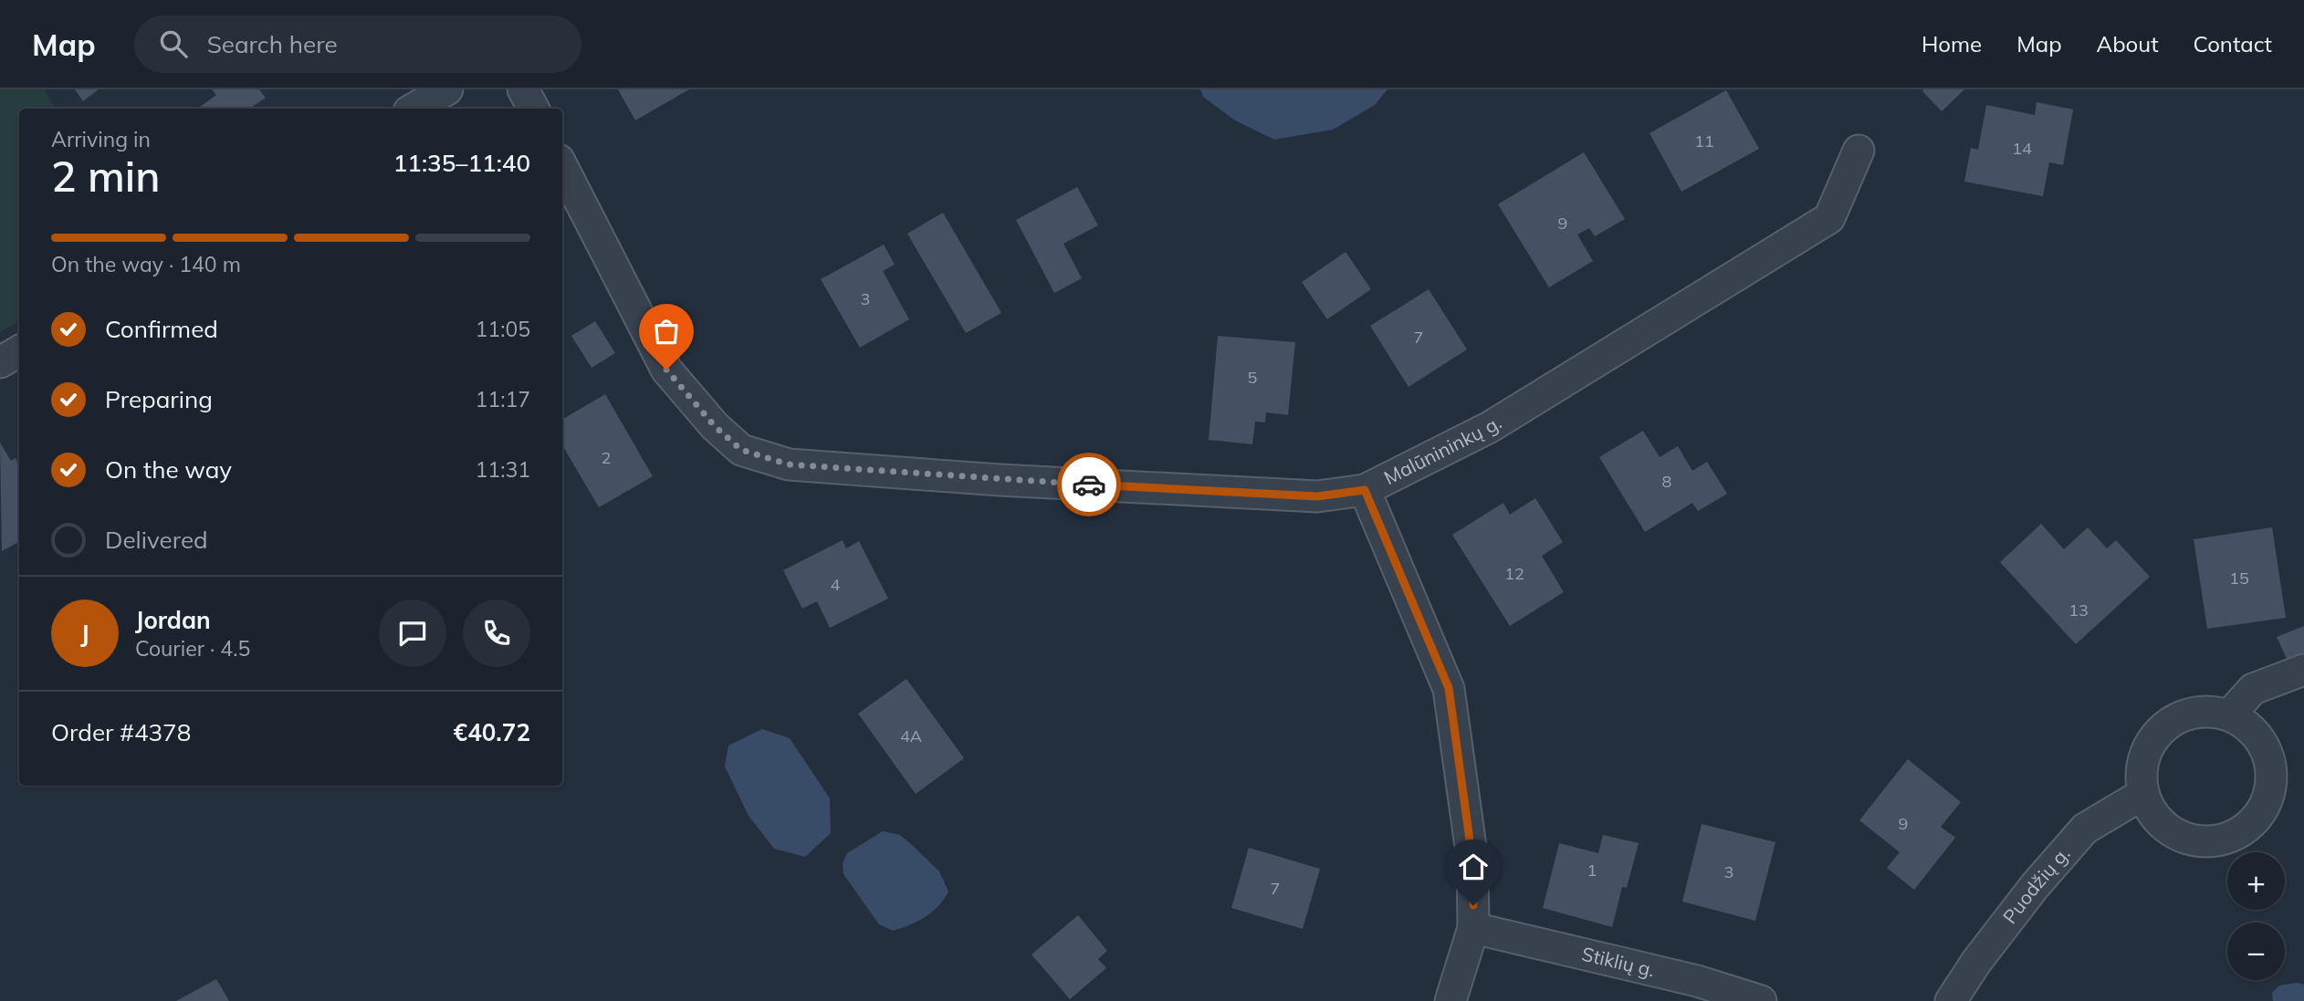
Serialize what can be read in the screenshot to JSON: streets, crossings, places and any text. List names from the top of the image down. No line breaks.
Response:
{"streets":{"street":["Malūnininkų g.","Puodžių g.","Stiklių g."]},"house_numbers":["11","14","9","3","7","5","2","8","12","15","4","13","4A","9","1","3","7"],"page":{"header":"Map","search":"Search here","nav":["Home","Map","About","Contact"],"heading":["2 min","Arriving in","11:35–11:40"],"panel":["Jordan","Courier · 4.5","Order #4378","€40.72"],"bar":"On the way · 140 m","list":[["Confirmed","11:05"],["Preparing","11:17"],["On the way","11:31"],"Delivered"],"round":"J","map_buttons":["+","−"]}}
